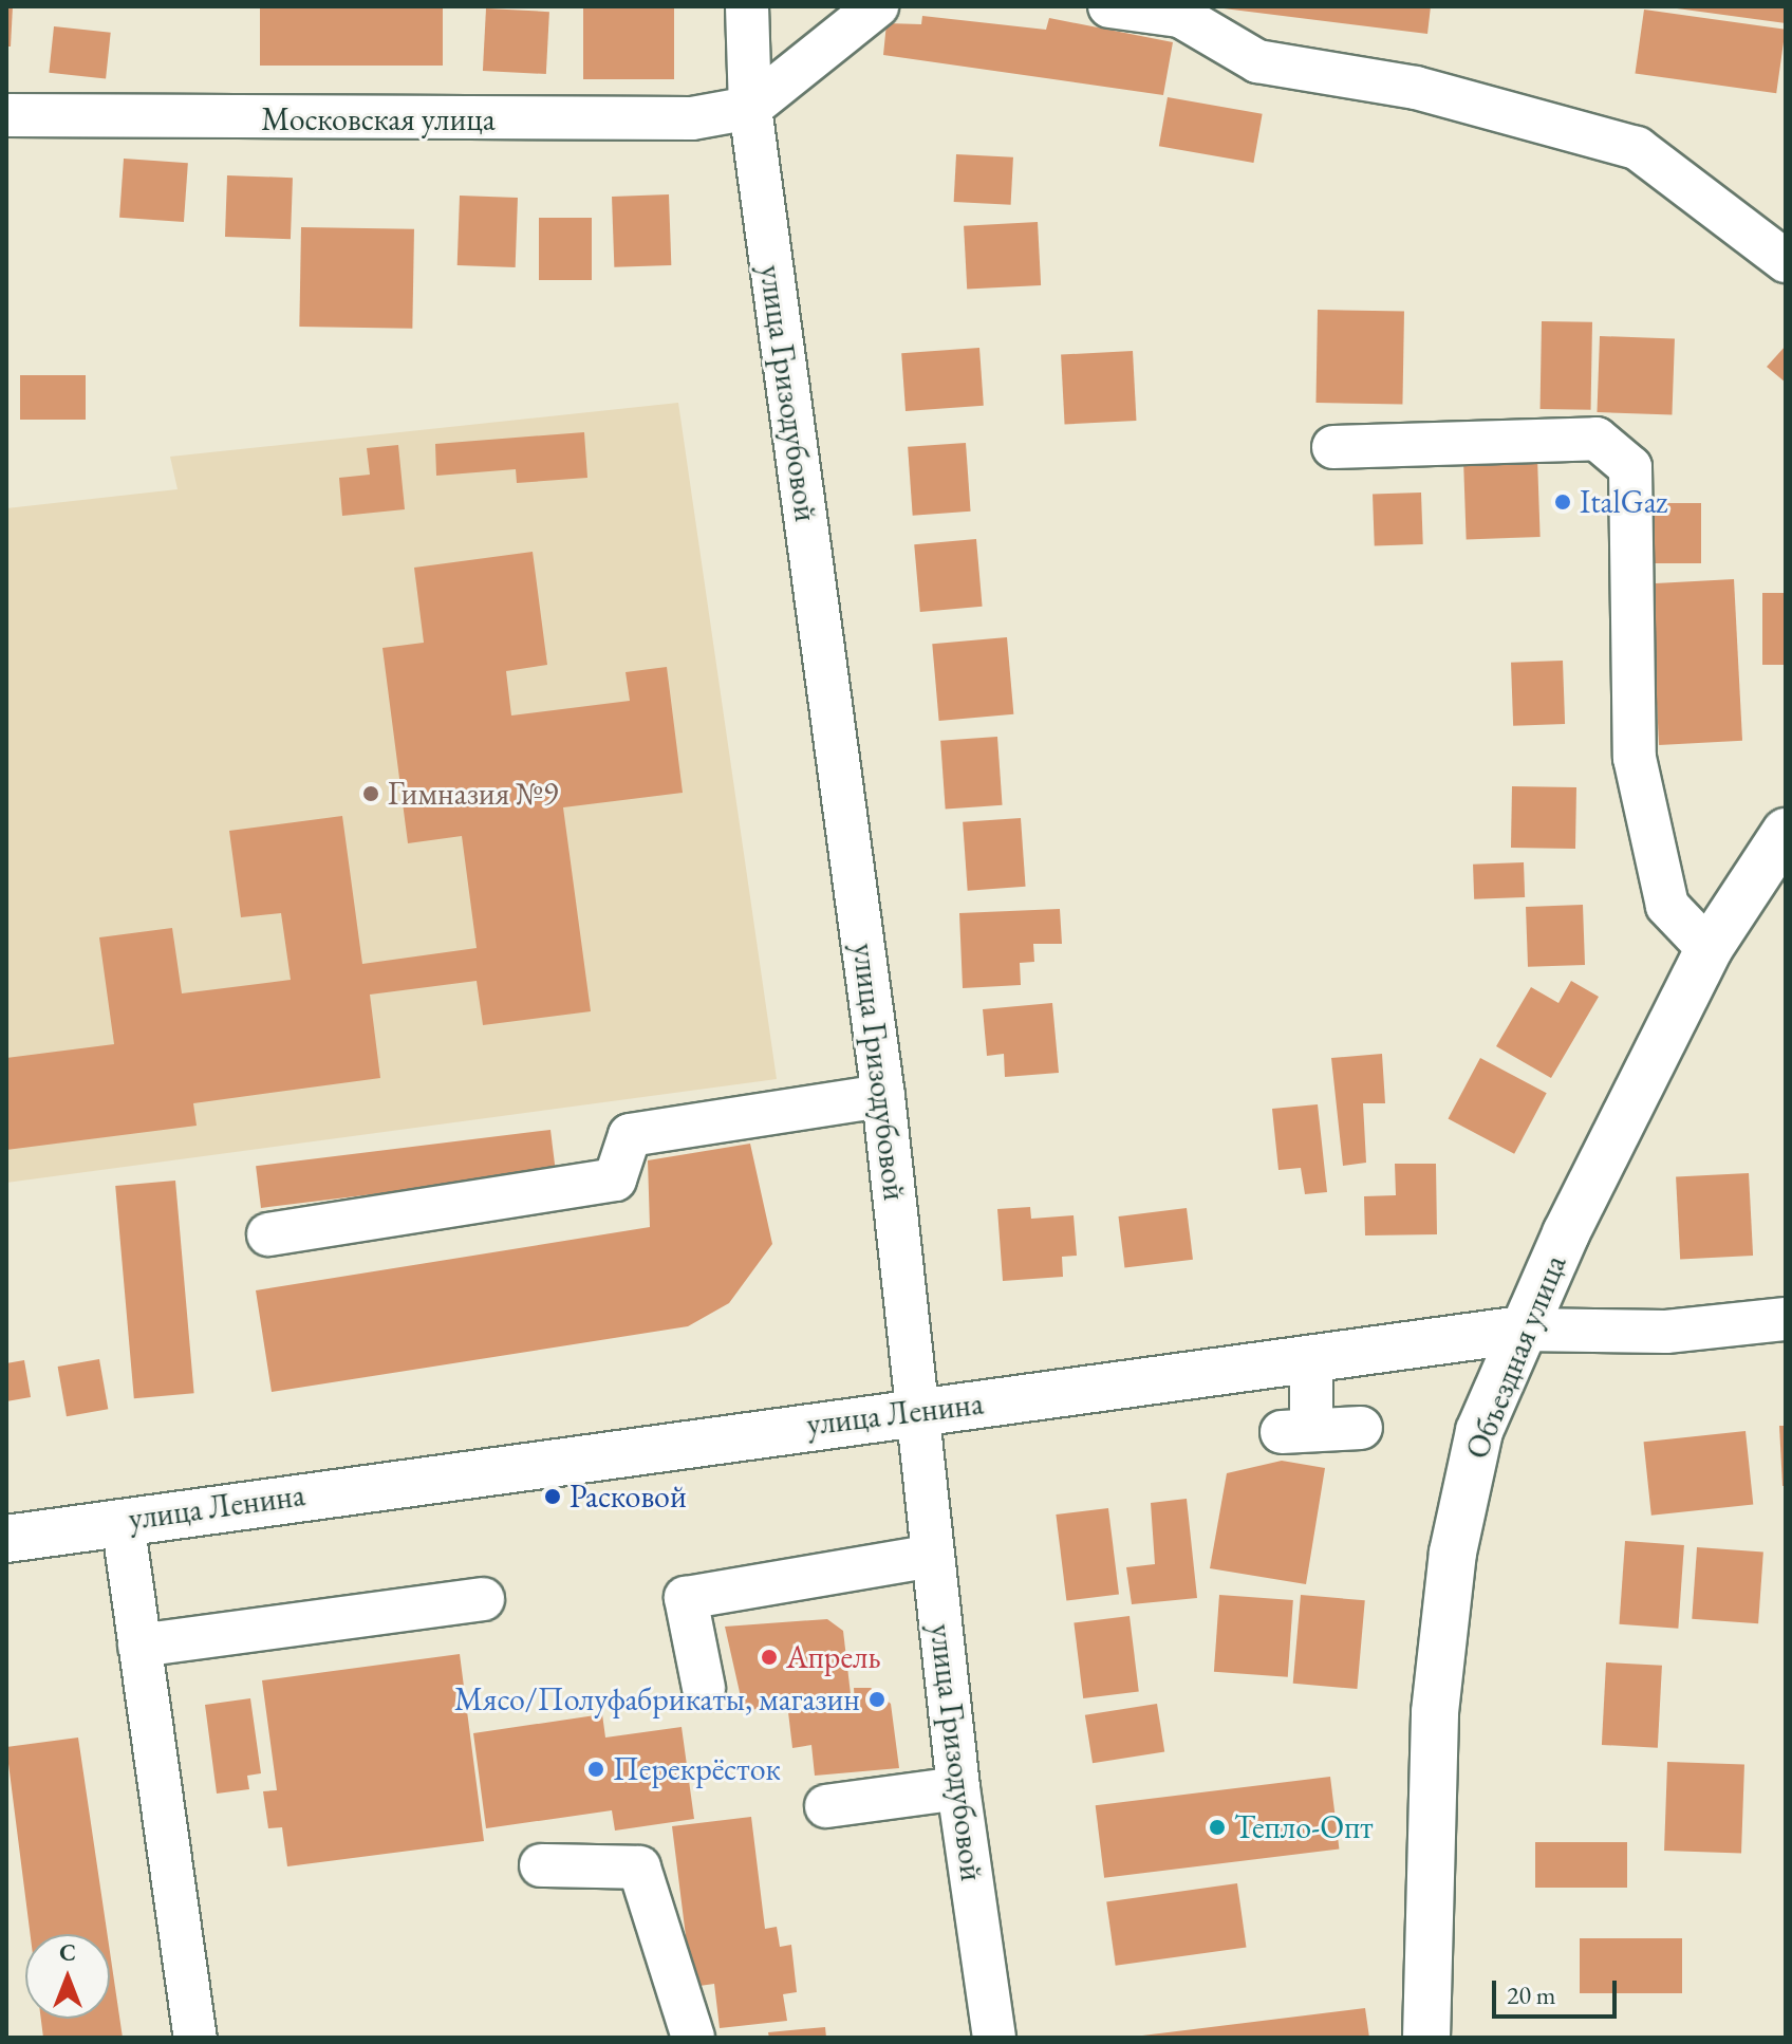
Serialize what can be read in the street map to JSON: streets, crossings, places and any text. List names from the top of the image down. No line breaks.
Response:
{"streets":{"main road":["Объездная улица","улица Ленина"],"street":["Московская улица","улица Гризодубовой"]},"crossings":[["Московская улица","улица Гризодубовой"],["улица Гризодубовой","улица Ленина"],["Объездная улица","улица Ленина"]],"places":["ItalGaz","Гимназия №9","Расковой","Апрель","Мясо/Полуфабрикаты, магазин","Перекрёсток","Тепло-Опт"],"scale_bar":"20 m","north":"top"}
